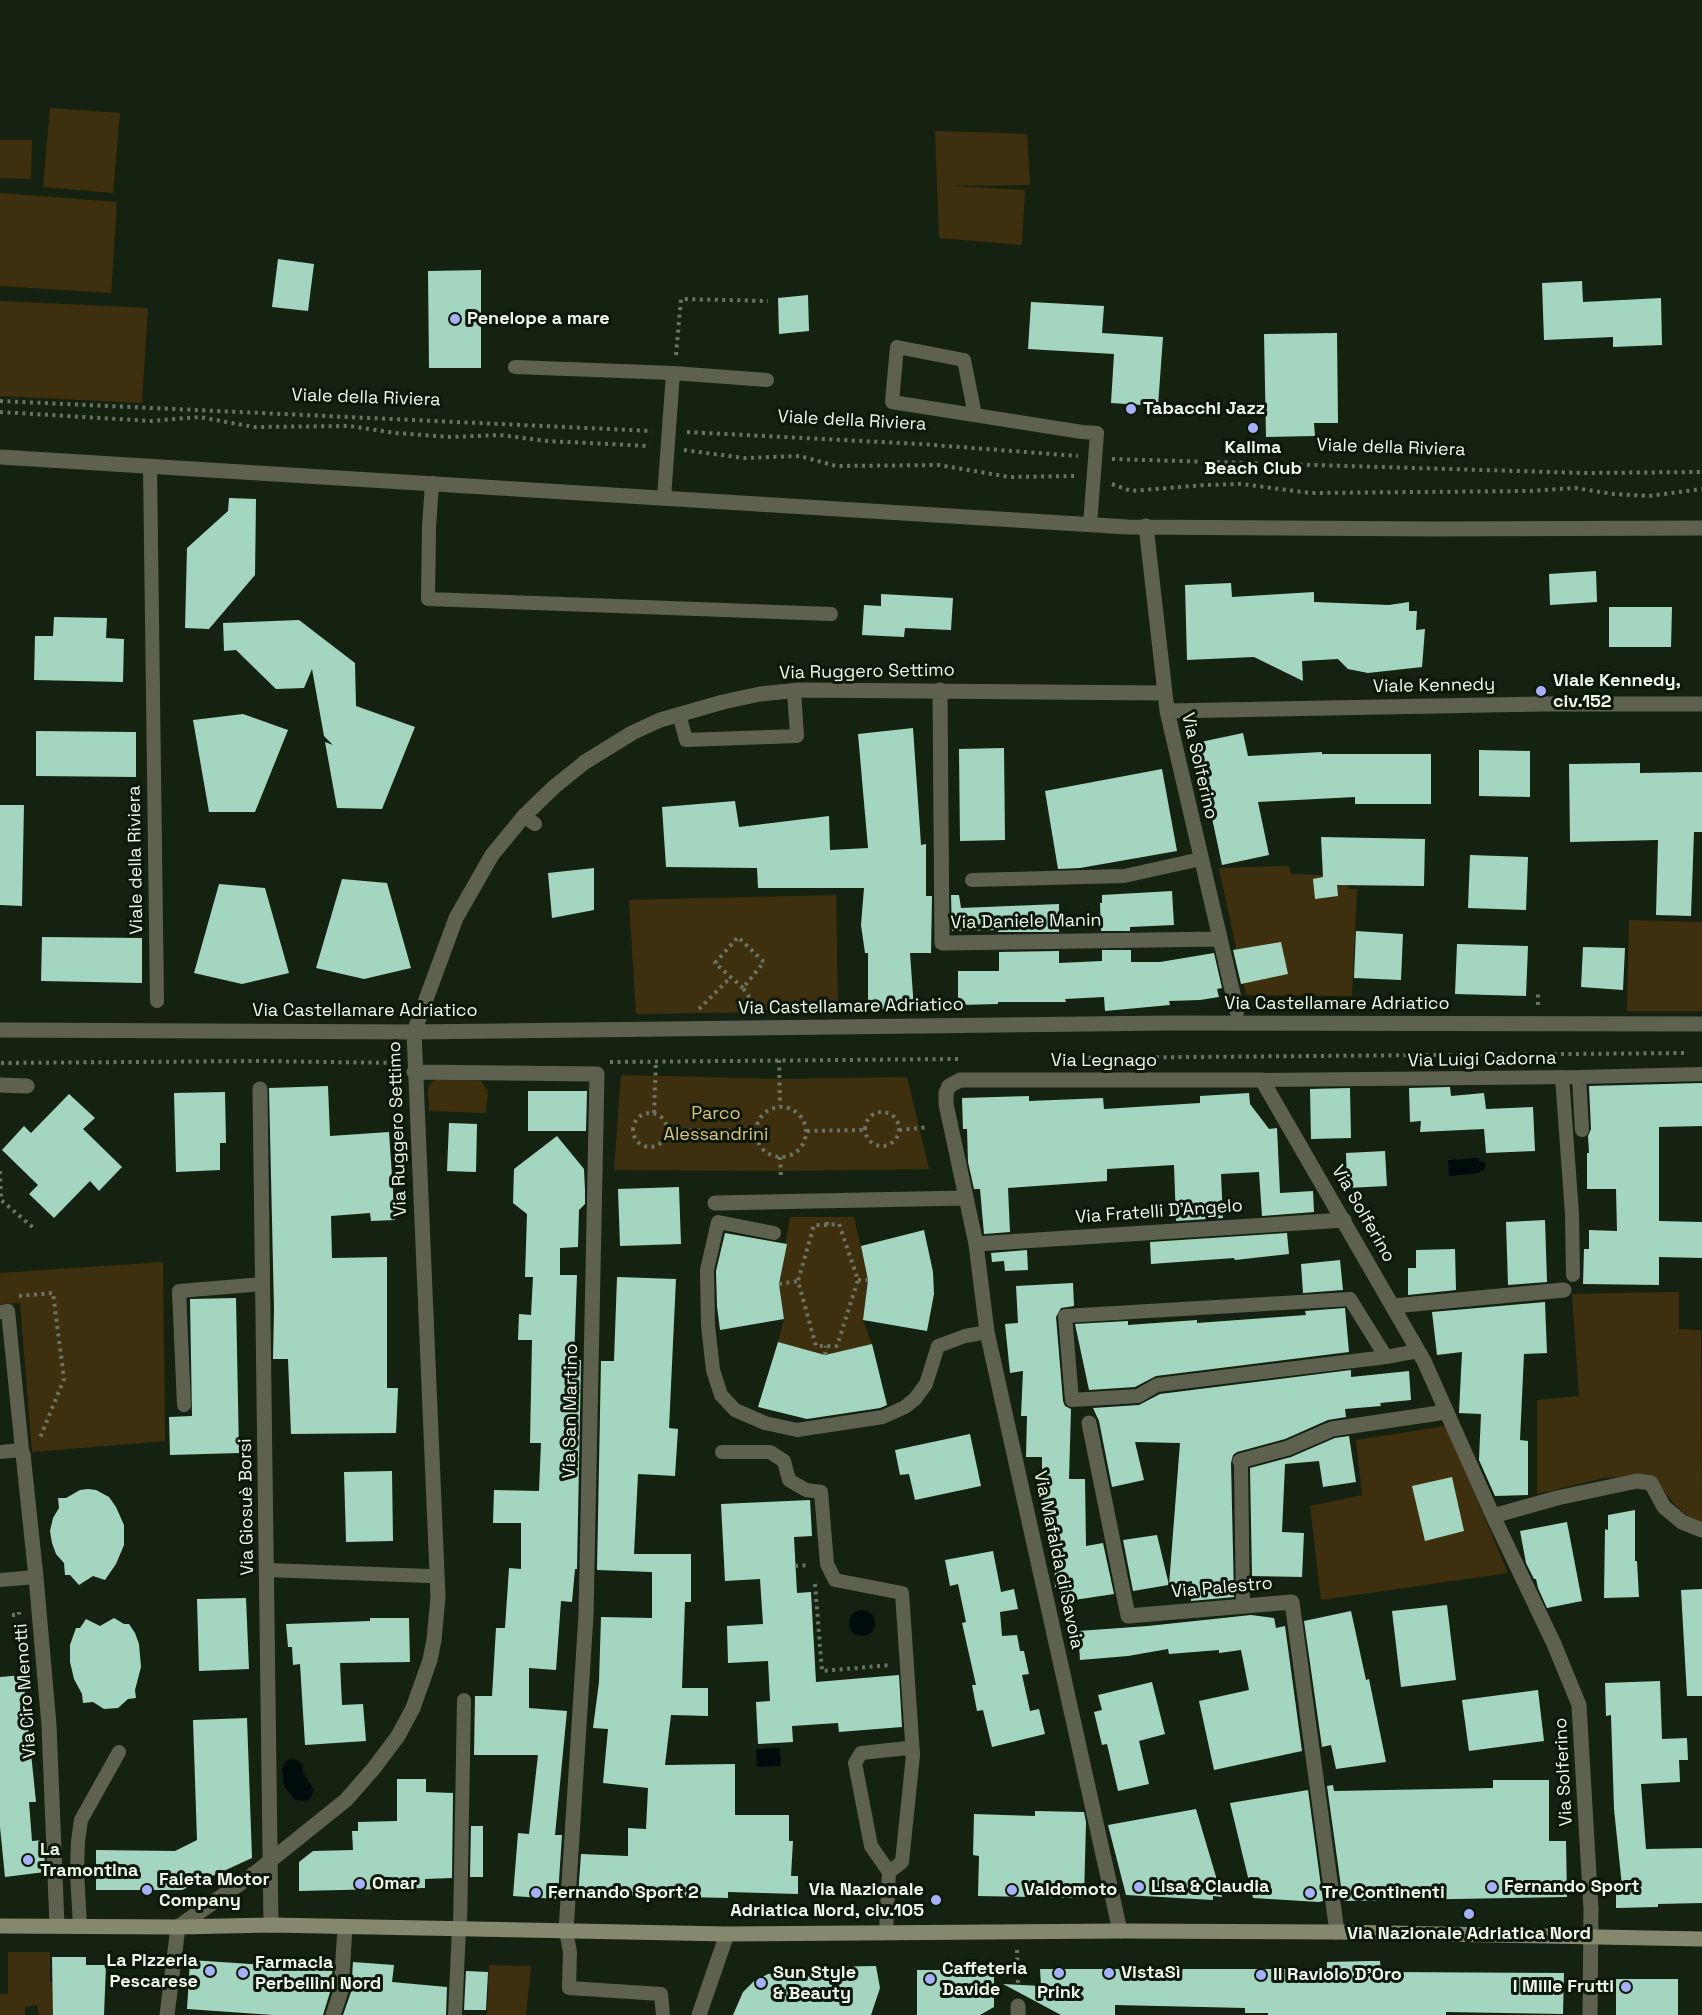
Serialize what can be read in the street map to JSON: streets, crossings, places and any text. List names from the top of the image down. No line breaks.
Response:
{"streets":{"street":["Via Ruggero Settimo","Viale Kennedy","Via Solferino","Via Daniele Manin","Via Castellamare Adriatico","Via Legnago","Via Fratelli D'Angelo","Via San Martino","Via Giosuè Borsi","Via Mafalda di Savoia","Via Palestro","Via Ciro Menotti"],"lane":["Viale della Riviera","Via Luigi Cadorna"]},"crossings":[["Via Ruggero Settimo","Via Solferino"],["Via Ruggero Settimo","Via Daniele Manin"],["Via Ruggero Settimo","Via Castellamare Adriatico"],["Via Ruggero Settimo","Via San Martino"],["Via Ruggero Settimo","Via Giosuè Borsi"],["Viale Kennedy","Via Solferino"],["Via Solferino","Via Daniele Manin"],["Via Solferino","Via Luigi Cadorna"],["Via Solferino","Via Legnago"],["Via Solferino","Via Fratelli D'Angelo"],["Via Luigi Cadorna","Via Legnago"],["Via Legnago","Via Mafalda di Savoia"],["Via Fratelli D'Angelo","Via Mafalda di Savoia"]],"parks":["Parco Alessandrini"],"places":["Penelope a mare","Tabacchi Jazz","Kalima Beach Club","Viale Kennedy, civ.152","La Tramontina","Omar","Lisa & Claudia","Fernando Sport","Faieta Motor Company","Valdomoto","Fernando Sport 2","Tre Continenti","Via Nazionale Adriatica Nord, civ.105","Via Nazionale Adriatica Nord","La Pizzeria Pescarese","Farmacia Perbellini Nord","Prink","VistaSì","Il Raviolo D'Oro","Caffeteria Davide","Sun Style & Beauty","I Mille Frutti"]}
